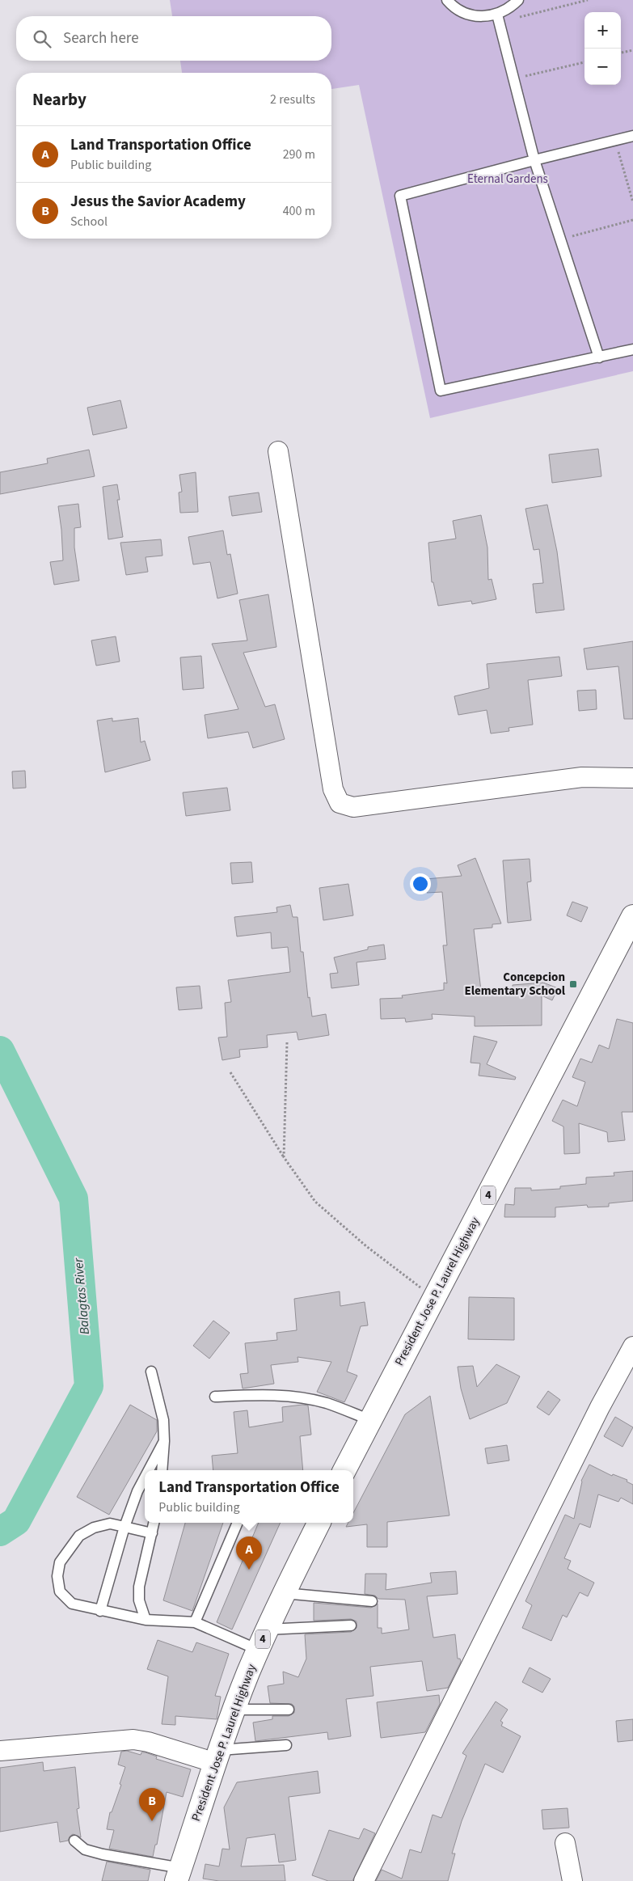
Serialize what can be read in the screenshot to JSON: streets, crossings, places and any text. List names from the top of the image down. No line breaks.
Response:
{"streets":{"highway":["4","President Jose P. Laurel Highway"]},"water":["Balagtas River"],"parks":["Eternal Gardens"],"places":{"transit":["Concepcion Elementary School"]},"page":{"map_buttons":["+","−"],"search":"Search here","heading":["Nearby","2 results"],"list":[{"mark":"A","name":"Land Transportation Office","note":"Public building","value":"290 m"},{"mark":"B","name":"Jesus the Savior Academy","note":"School","value":"400 m"}],"popup":["Land Transportation Office","Public building"],"pins":["A","B"]}}
